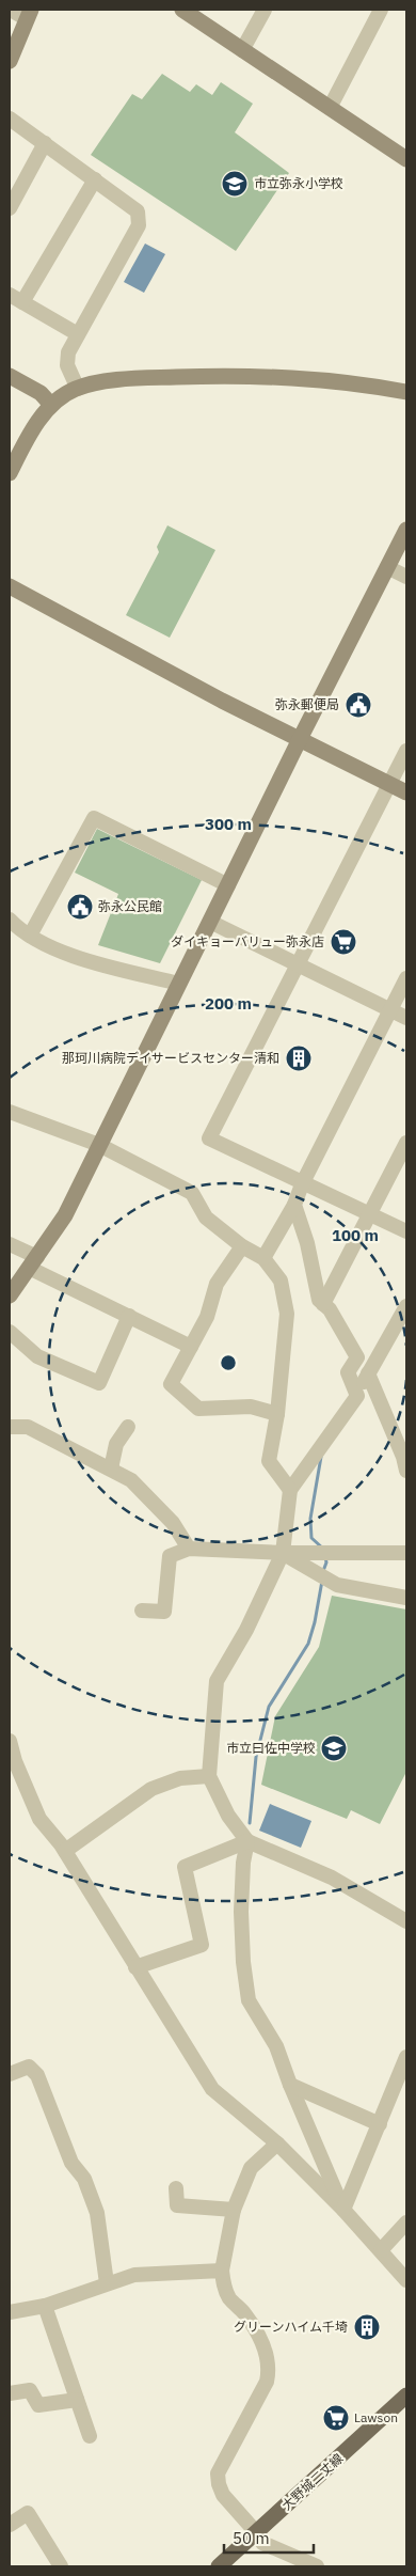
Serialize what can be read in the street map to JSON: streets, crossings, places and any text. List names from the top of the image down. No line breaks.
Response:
{"streets":{"main road":["大野城二丈線"]},"places":{"school or university":["市立弥永小学校","市立曰佐中学校"],"public building":["弥永郵便局","弥永公民館"],"supermarket":["ダイキョーバリュー弥永店","Lawson"],"building":["那珂川病院デイサービスセンター清和","グリーンハイム千埼"]},"scale_bar":"50 m","rings":["300 m","200 m","100 m"]}
